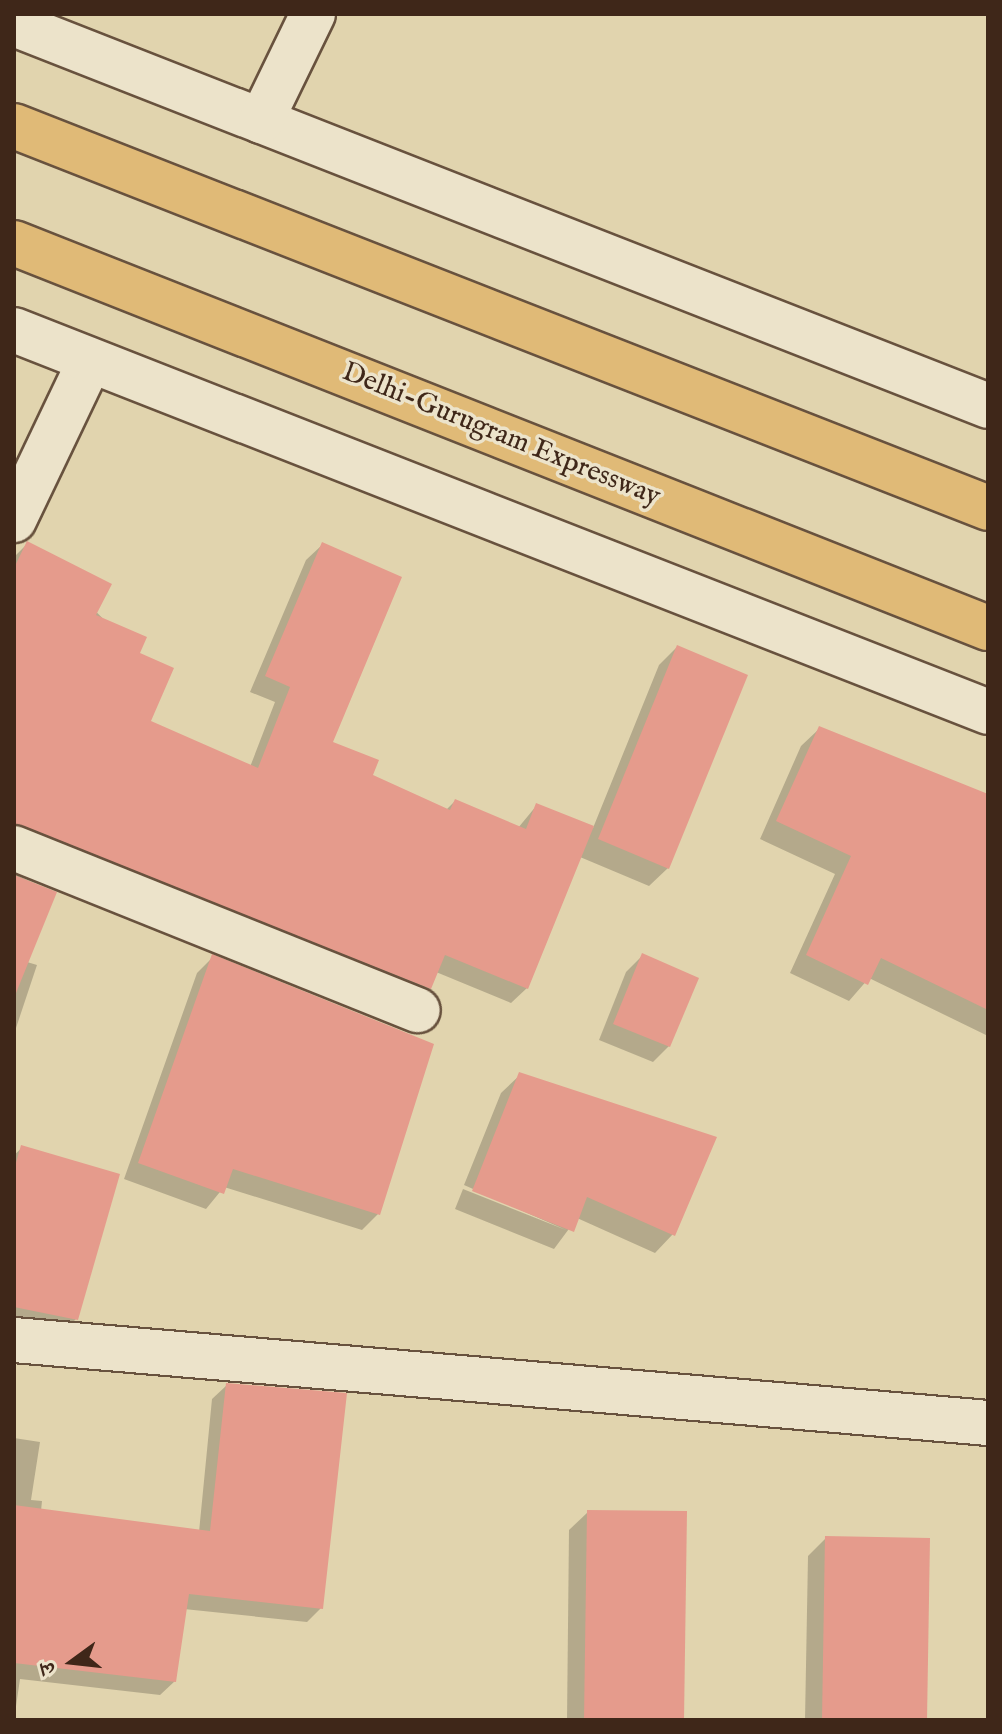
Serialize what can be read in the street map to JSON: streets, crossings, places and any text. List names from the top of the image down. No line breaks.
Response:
{"streets":{"highway":["Delhi-Gurugram Expressway"]},"north":"left"}
